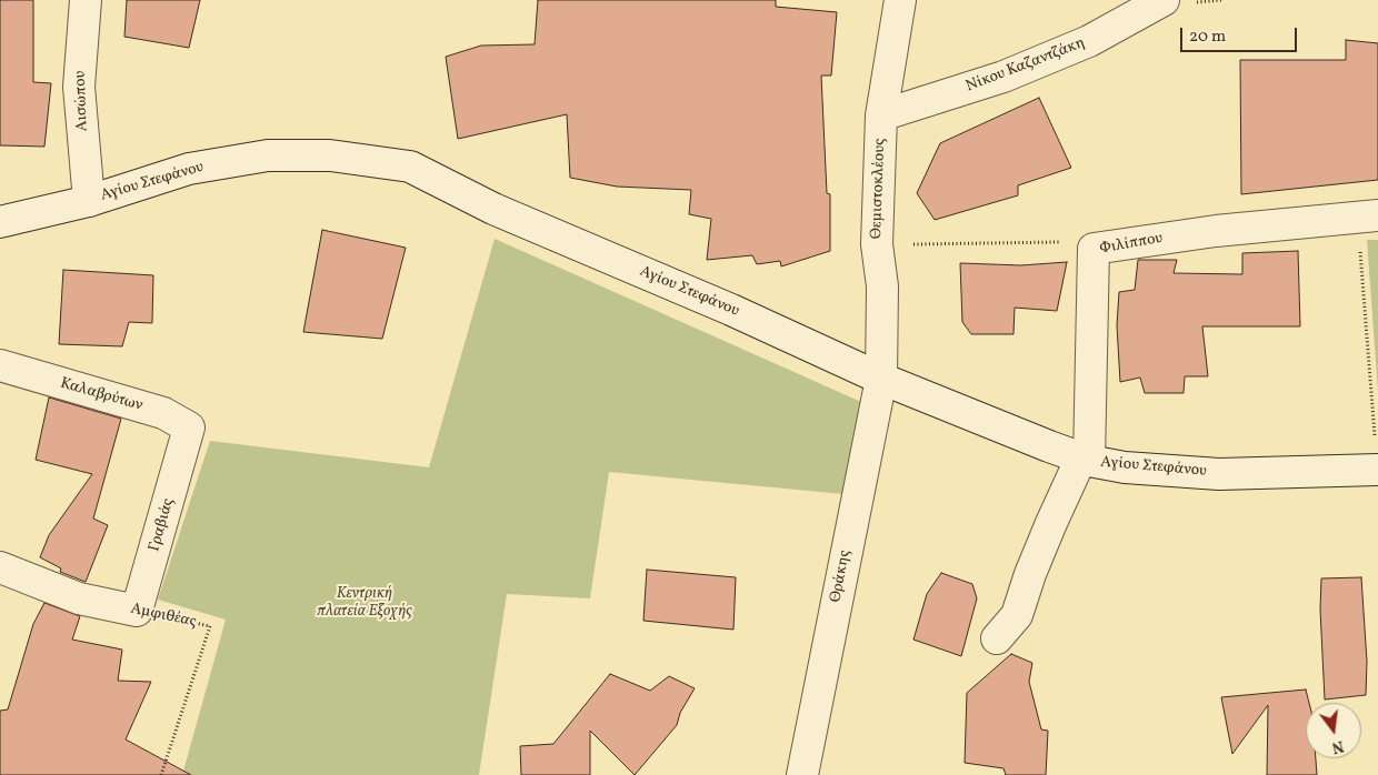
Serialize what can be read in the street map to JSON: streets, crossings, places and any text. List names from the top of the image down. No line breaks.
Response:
{"streets":{"street":["Νίκου Καζαντζάκη","Αισώπου","Αγίου Στεφάνου","Θεμιστοκλέους","Φιλίππου","Καλαβρύτων","Γραβιάς","Θράκης","Αμφιθέας"]},"crossings":[["Νίκου Καζαντζάκη","Θεμιστοκλέους"],["Αισώπου","Αγίου Στεφάνου"],["Αγίου Στεφάνου","Θεμιστοκλέους"],["Αγίου Στεφάνου","Φιλίππου"],["Αγίου Στεφάνου","Θράκης"],["Θεμιστοκλέους","Θράκης"],["Καλαβρύτων","Γραβιάς"],["Γραβιάς","Αμφιθέας"]],"parks":["Κεντρική πλατεία Εξοχής"],"scale_bar":"20 m","north":"bottom"}
